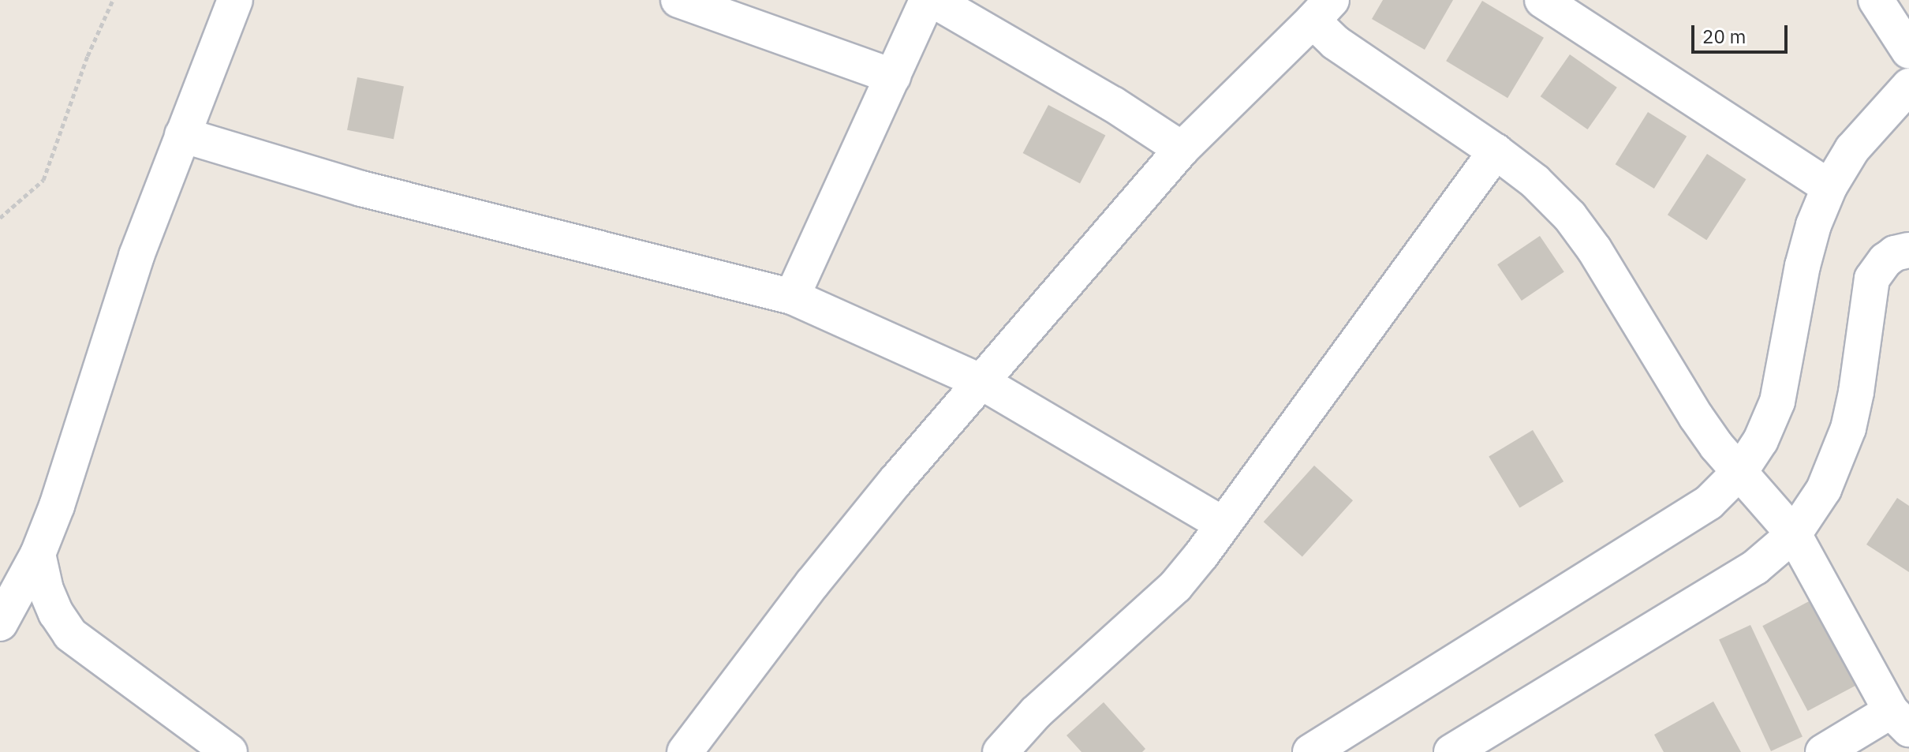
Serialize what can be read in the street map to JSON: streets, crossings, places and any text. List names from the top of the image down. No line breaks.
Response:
{"scale_bar":"20 m"}
